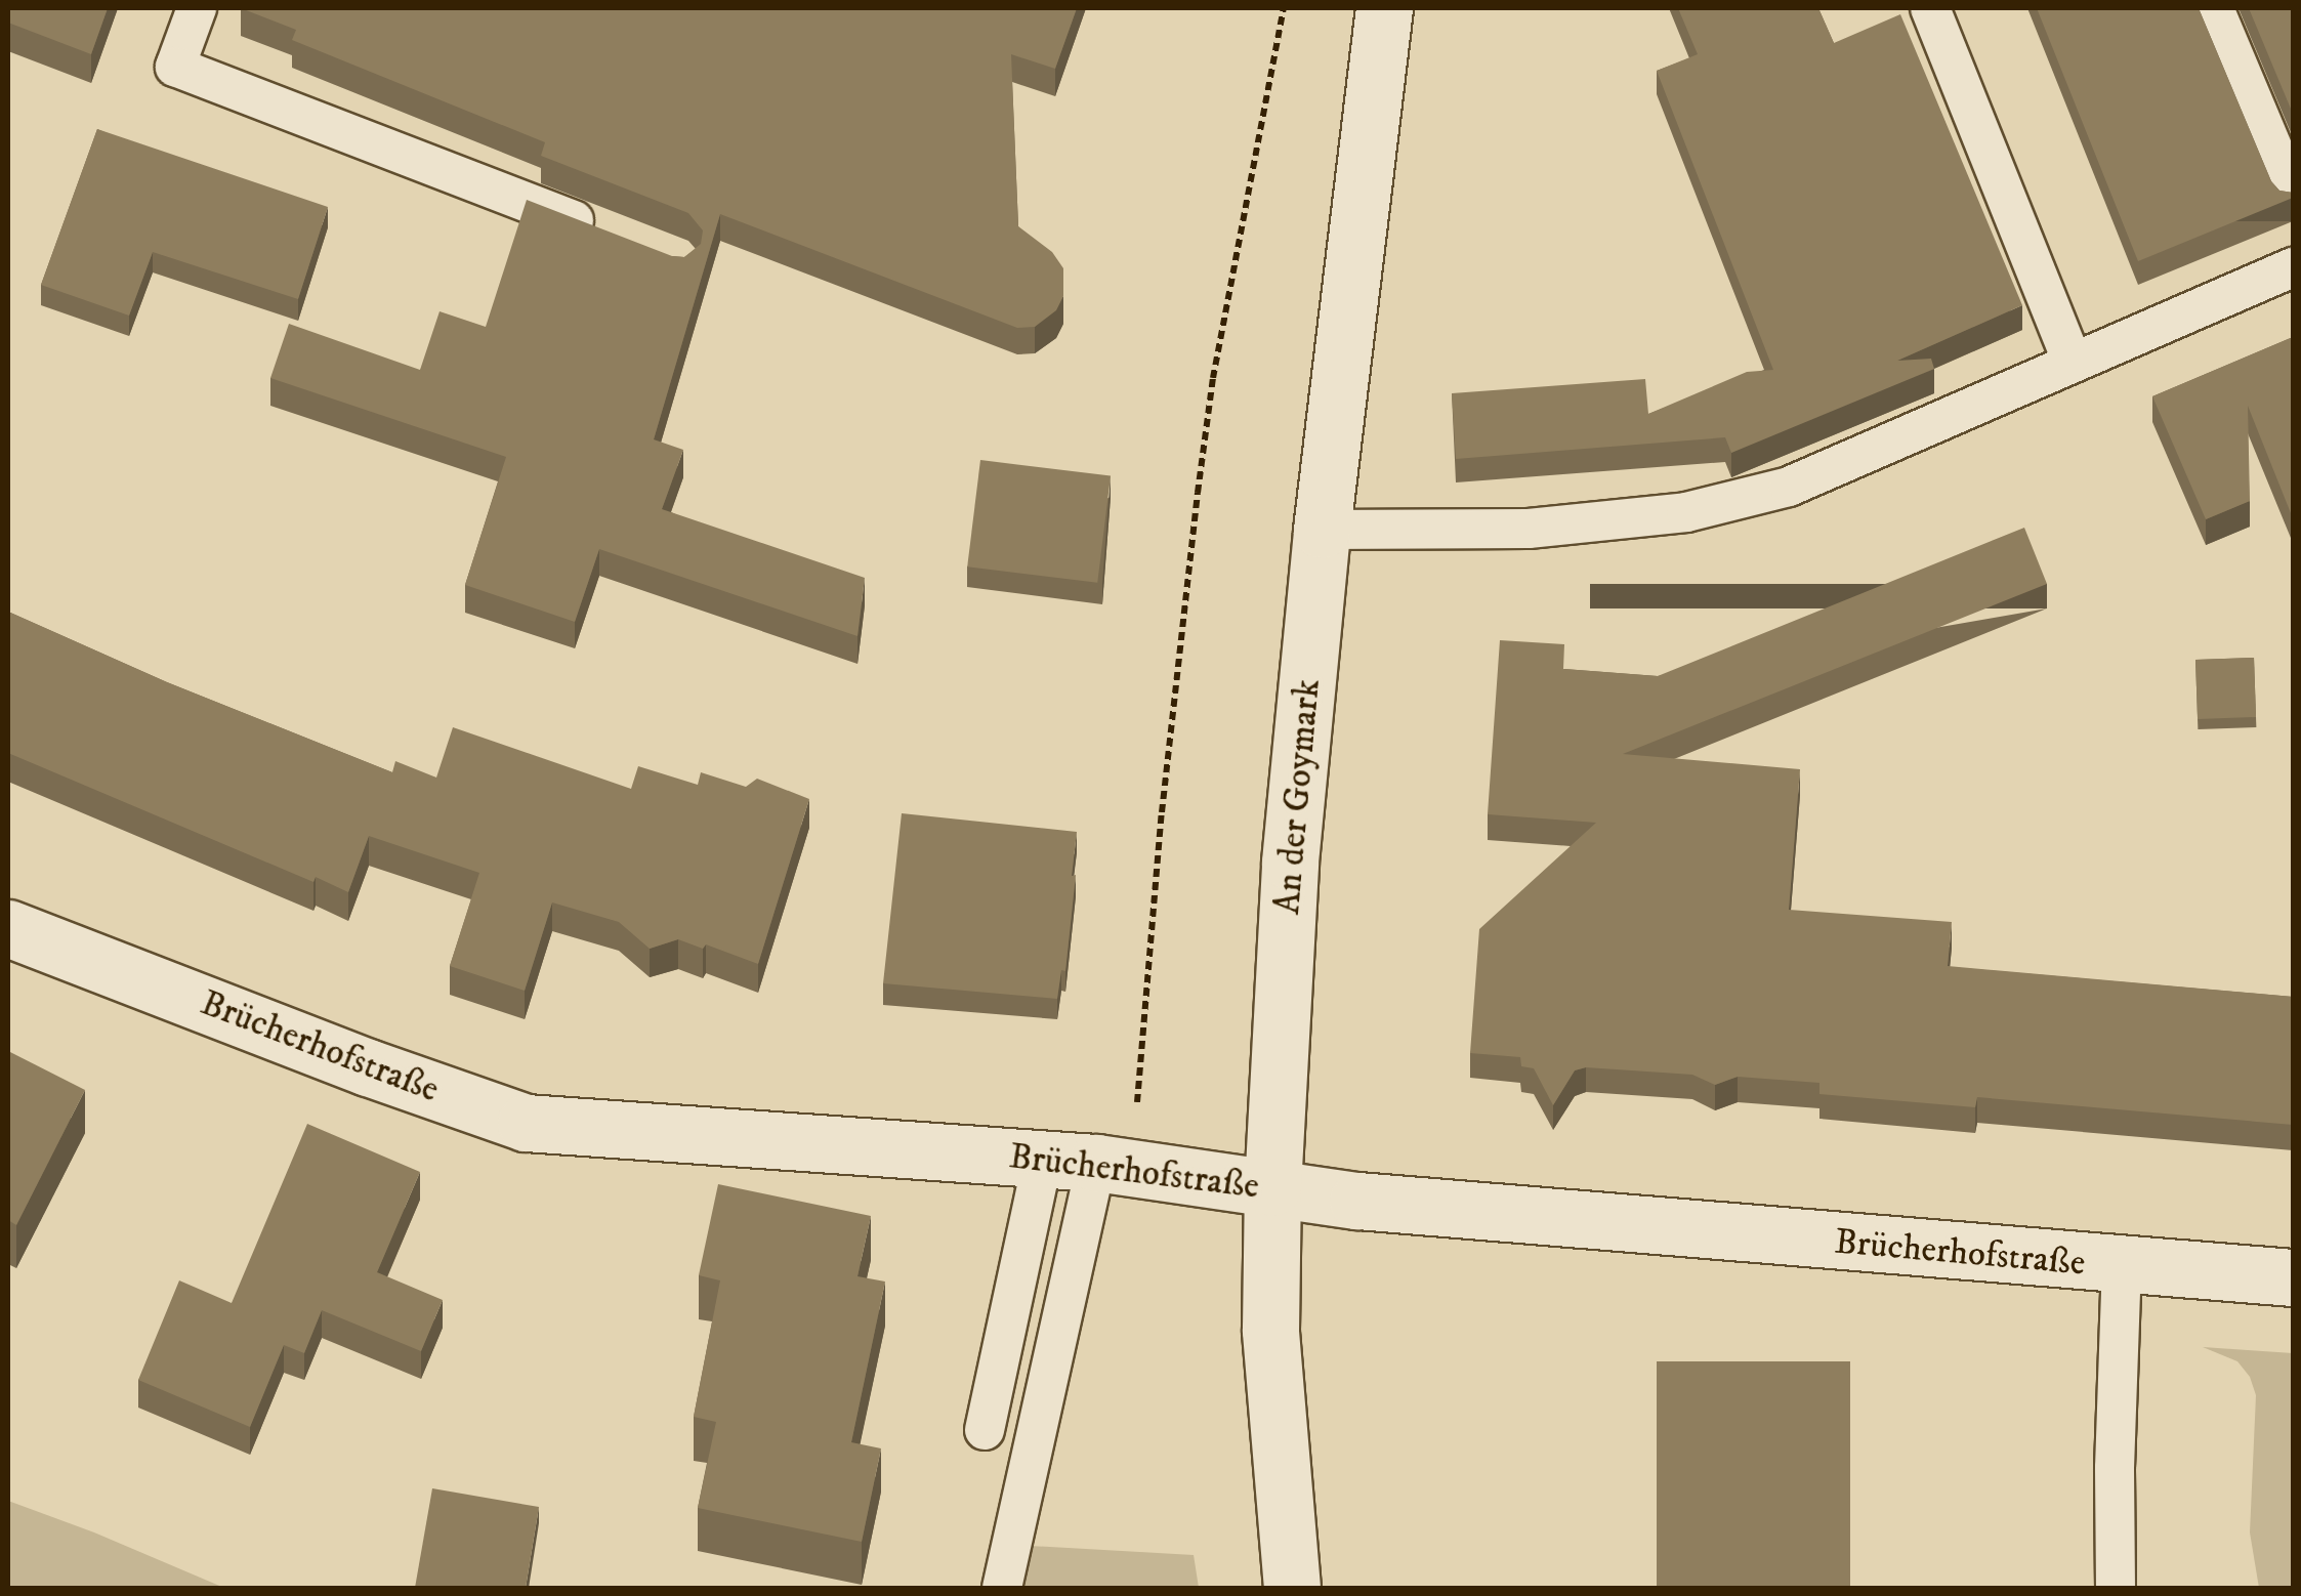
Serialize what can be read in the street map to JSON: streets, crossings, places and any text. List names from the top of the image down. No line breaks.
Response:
{"streets":{"street":["An der Goymark","Brücherhofstraße"]},"crossings":[["An der Goymark","Brücherhofstraße"]]}
